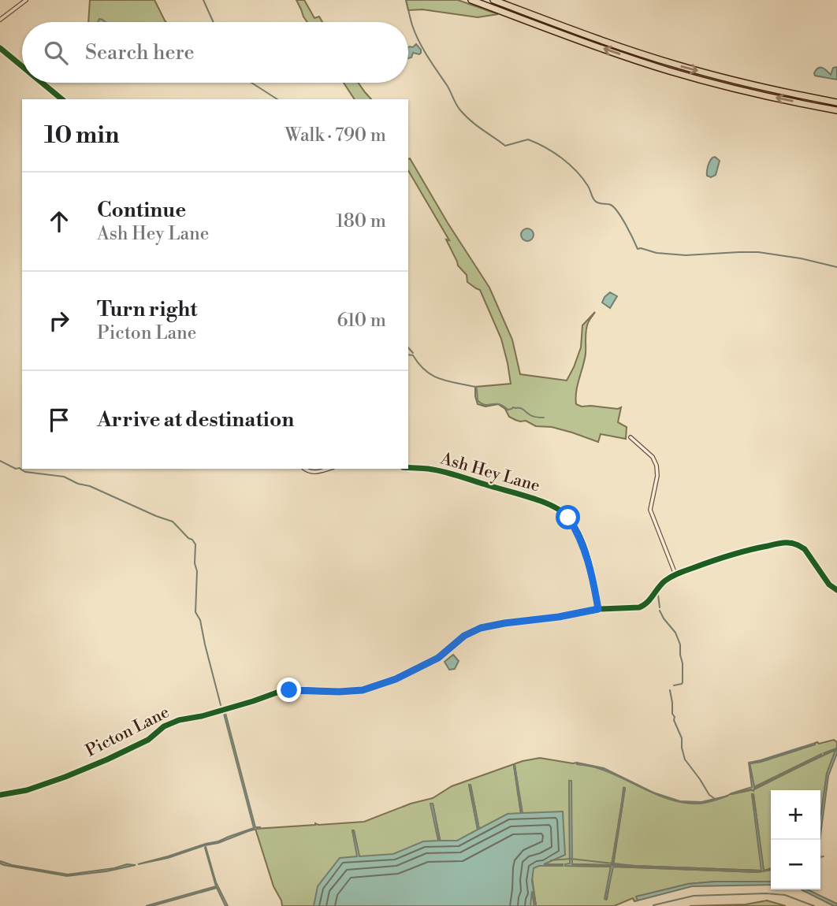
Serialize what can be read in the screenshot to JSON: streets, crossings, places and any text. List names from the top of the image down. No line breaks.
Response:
{"streets":{"street":["Ash Hey Lane","Picton Lane"]},"crossings":[["Ash Hey Lane","Picton Lane"]],"page":{"search":"Search here","heading":["10 min","Walk · 790 m"],"list":[["Continue","Ash Hey Lane","180 m"],["Turn right","Picton Lane","610 m"],"Arrive at destination"],"map_buttons":["+","−"]}}
